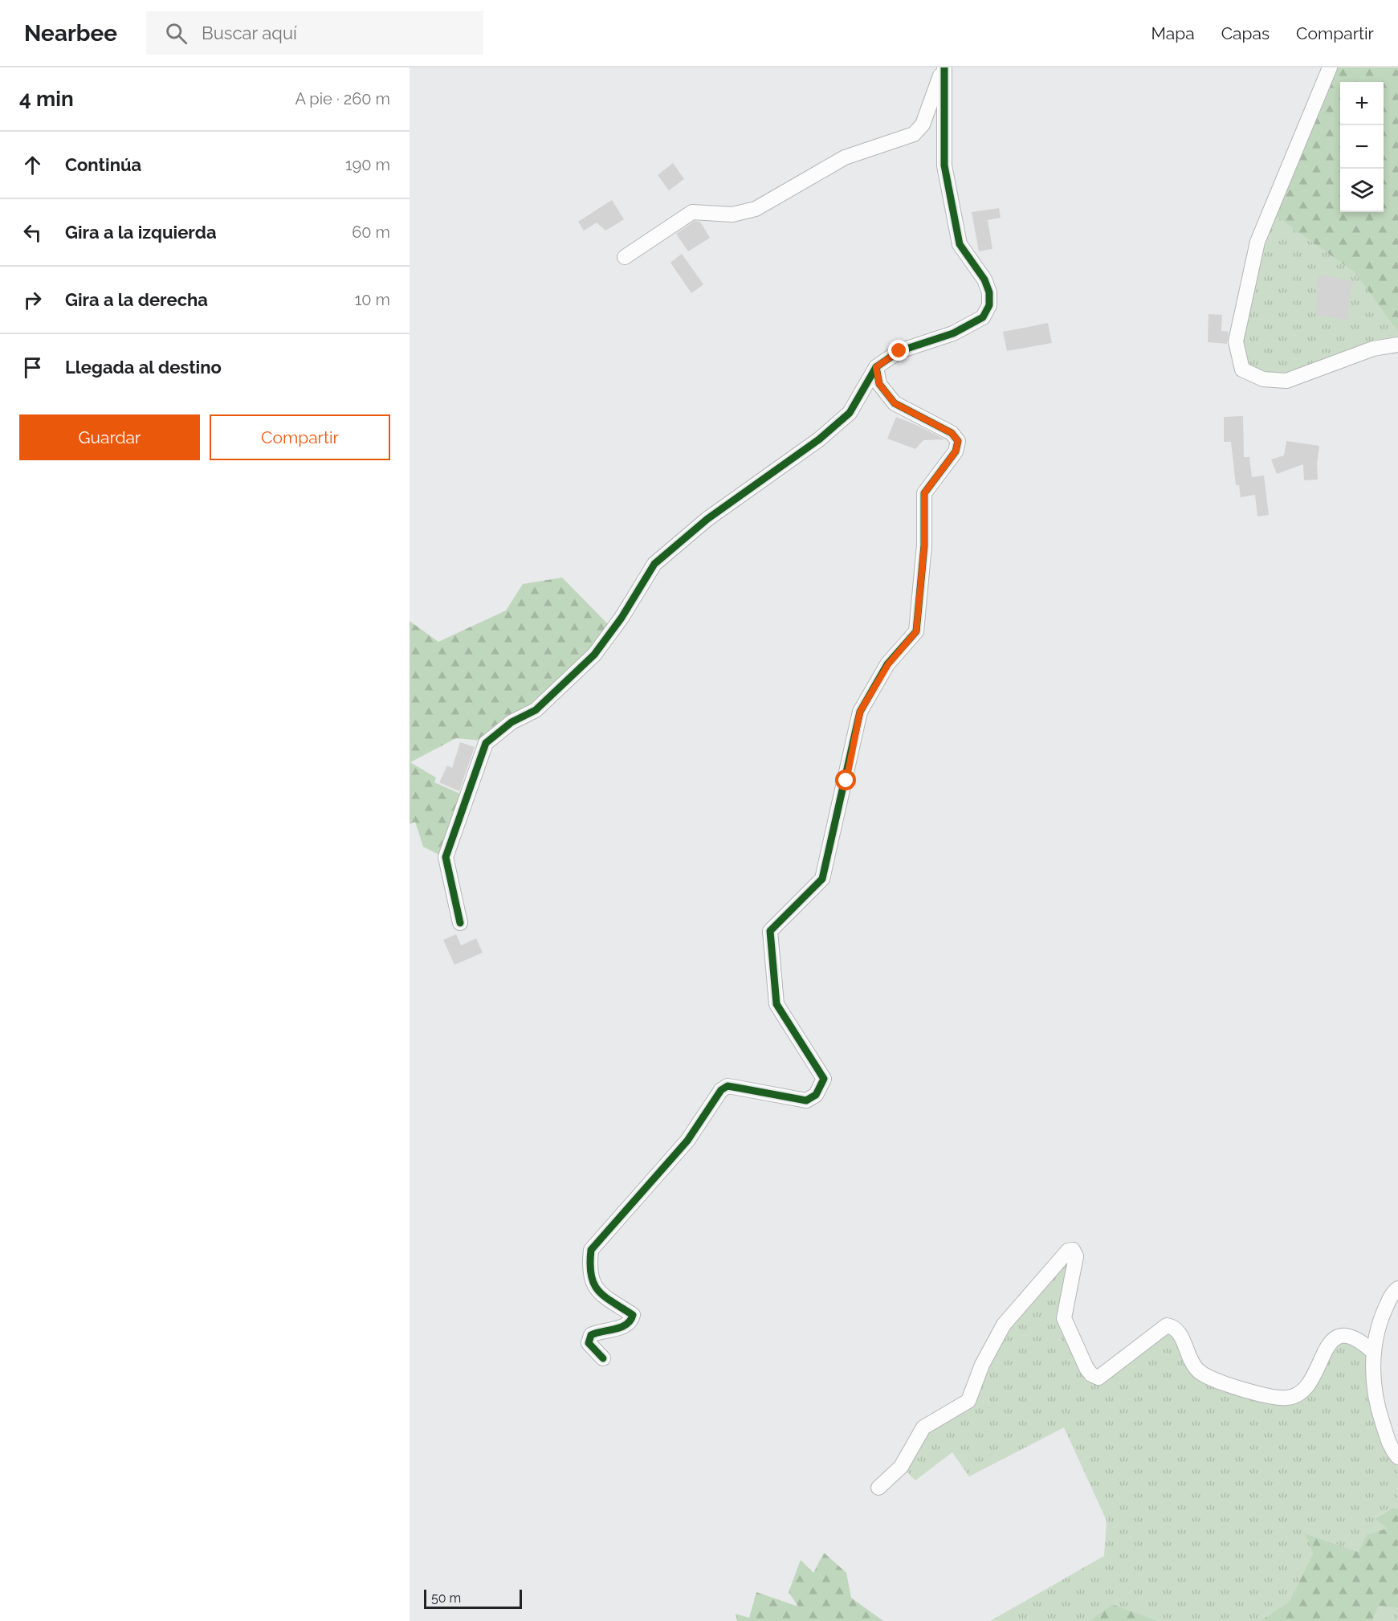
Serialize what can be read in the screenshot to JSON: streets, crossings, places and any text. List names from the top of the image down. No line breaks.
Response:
{"scale_bar":"50 m","page":{"header":"Nearbee","search":"Buscar aquí","nav":["Mapa","Capas","Compartir"],"heading":["4 min","A pie · 260 m"],"map_buttons":["+","−"],"list":[["Continúa","190 m"],["Gira a la izquierda","60 m"],["Gira a la derecha","10 m"],"Llegada al destino"],"buttons":["Guardar","Compartir"],"scale":"50 m"}}
